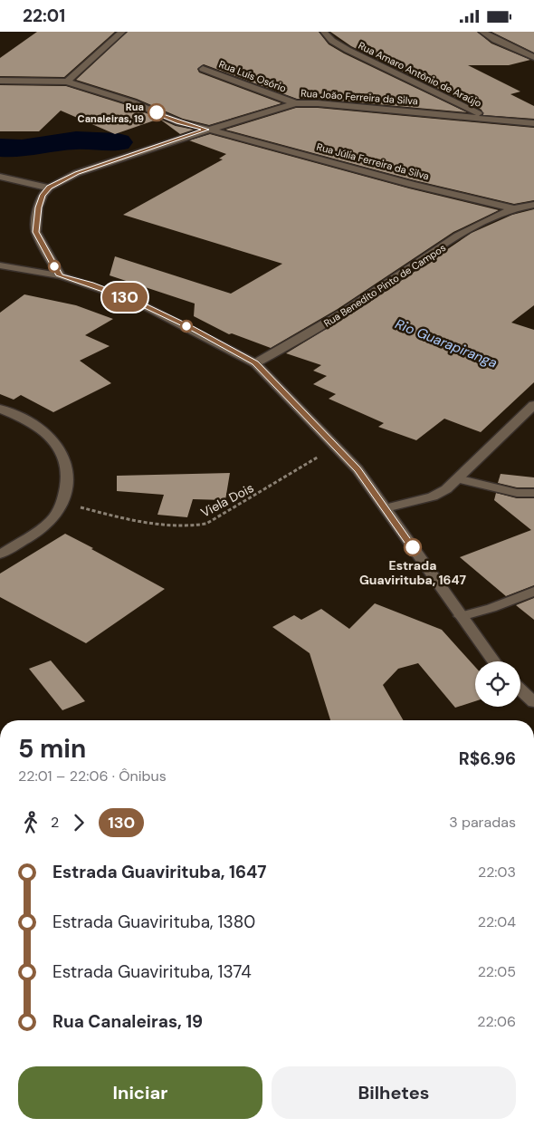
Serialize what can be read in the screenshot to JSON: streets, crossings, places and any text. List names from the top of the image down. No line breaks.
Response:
{"streets":{"street":["Rua Amaro Antônio de Araújo","Rua Luís Osório","Rua João Ferreira da Silva","Rua Júlia Ferreira da Silva","Rua Benedito Pinto de Campos"],"path":["Viela Dois"]},"crossings":[["Rua Amaro Antônio de Araújo","Rua João Ferreira da Silva"],["Rua Luís Osório","Rua João Ferreira da Silva"],["Rua João Ferreira da Silva","Rua Júlia Ferreira da Silva"],["Rua Júlia Ferreira da Silva","Rua Benedito Pinto de Campos"]],"water":["Rio Guarapiranga"],"places":["Rua Canaleiras, 19","Estrada Guavirituba, 1647"],"lines":["bus line 130"],"page":{"status":"22:01","on_map":"130","heading":["5 min","22:01 – 22:06 · Ônibus","R$6.96"],"legs":["2","130","3 paradas"],"list":[{"name":"Estrada Guavirituba, 1647","value":"22:03"},{"name":"Estrada Guavirituba, 1380","value":"22:04"},{"name":"Estrada Guavirituba, 1374","value":"22:05"},{"name":"Rua Canaleiras, 19","value":"22:06"}],"buttons":["Iniciar","Bilhetes"]}}
